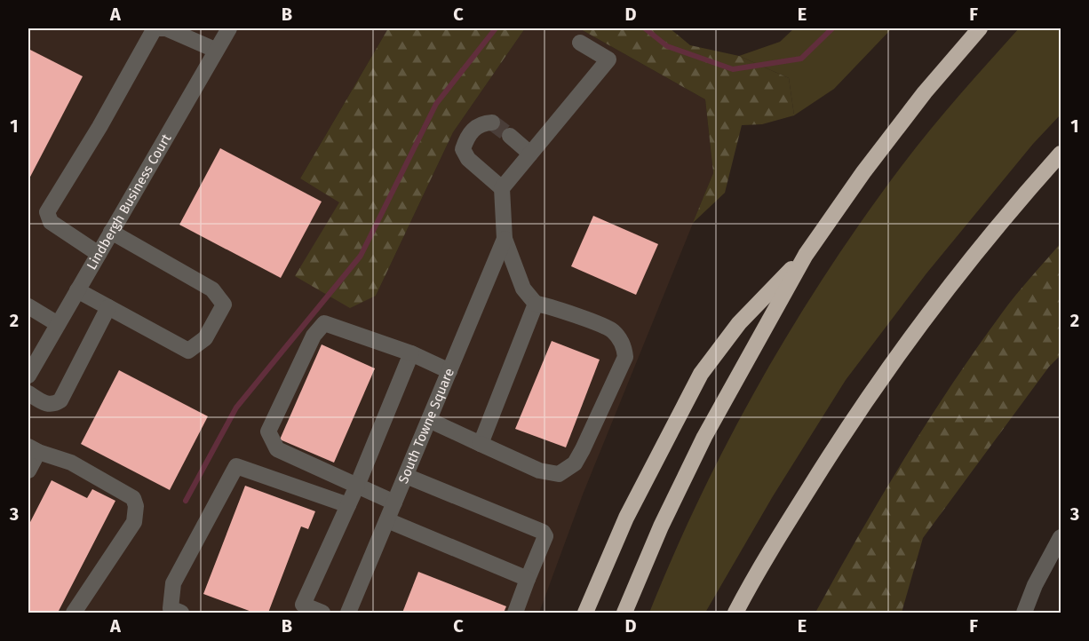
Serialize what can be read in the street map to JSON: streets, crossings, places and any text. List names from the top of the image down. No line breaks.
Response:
{"streets":{"street":["Lindbergh Business Court","South Towne Square"]},"grid":{"columns":["A","B","C","D","E","F"],"rows":["1","2","3"]}}
